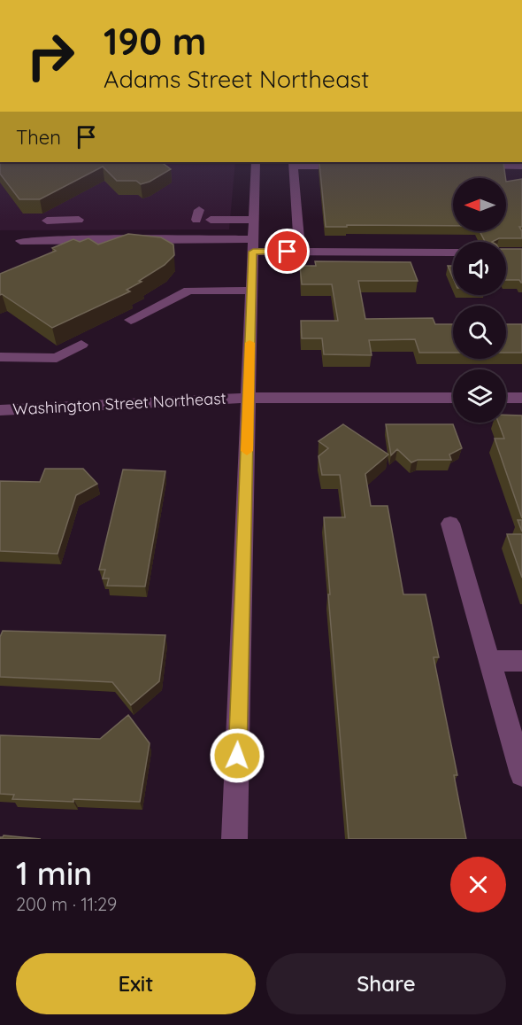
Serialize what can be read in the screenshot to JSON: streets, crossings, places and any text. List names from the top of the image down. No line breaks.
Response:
{"streets":{"street":["Washington Street Northeast"]},"north":"left","page":{"turn":["190 m","Adams Street Northeast"],"then":"Then","heading":["1 min","200 m · 11:29"],"buttons":["Exit","Share"]}}
